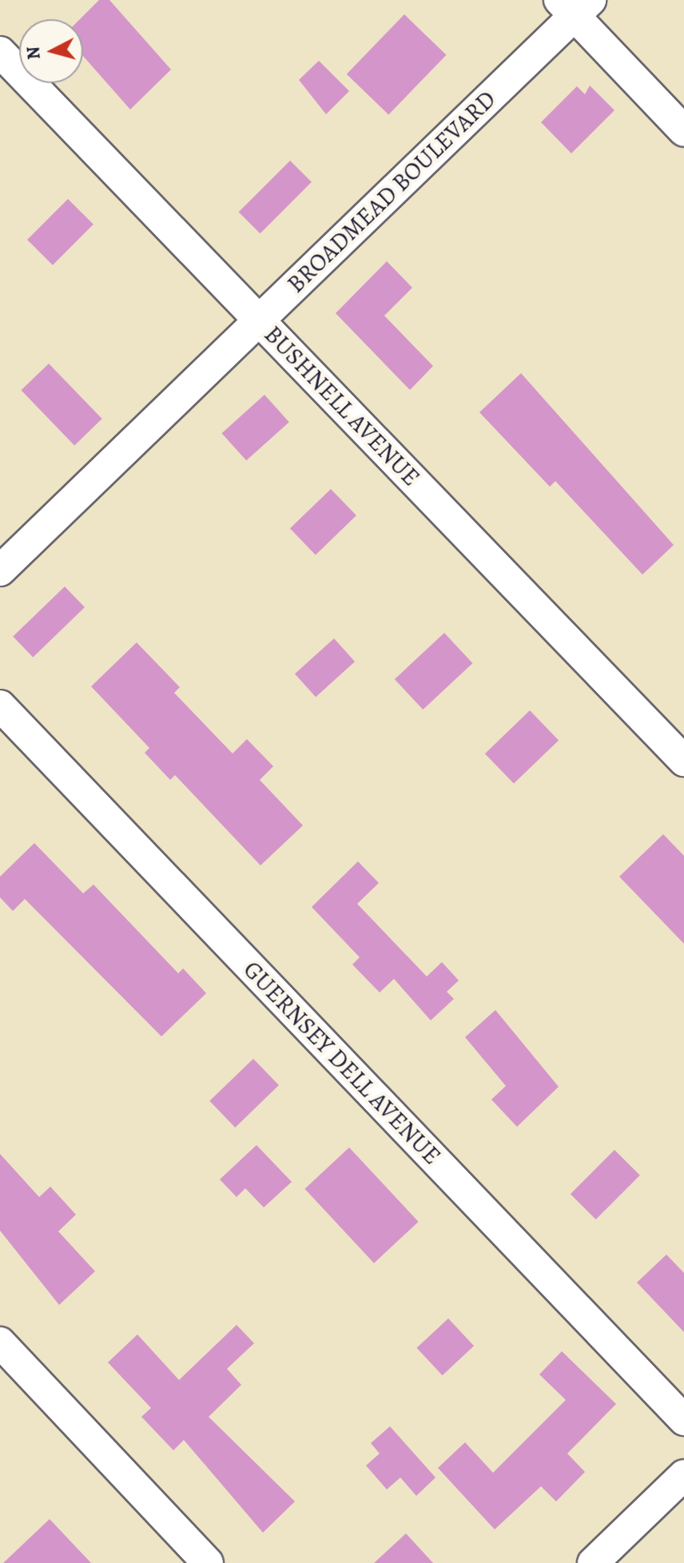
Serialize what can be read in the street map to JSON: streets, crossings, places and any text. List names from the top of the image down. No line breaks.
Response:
{"streets":{"street":["BROADMEAD BOULEVARD","BUSHNELL AVENUE","GUERNSEY DELL AVENUE"]},"crossings":[["BROADMEAD BOULEVARD","BUSHNELL AVENUE"]],"north":"left"}
